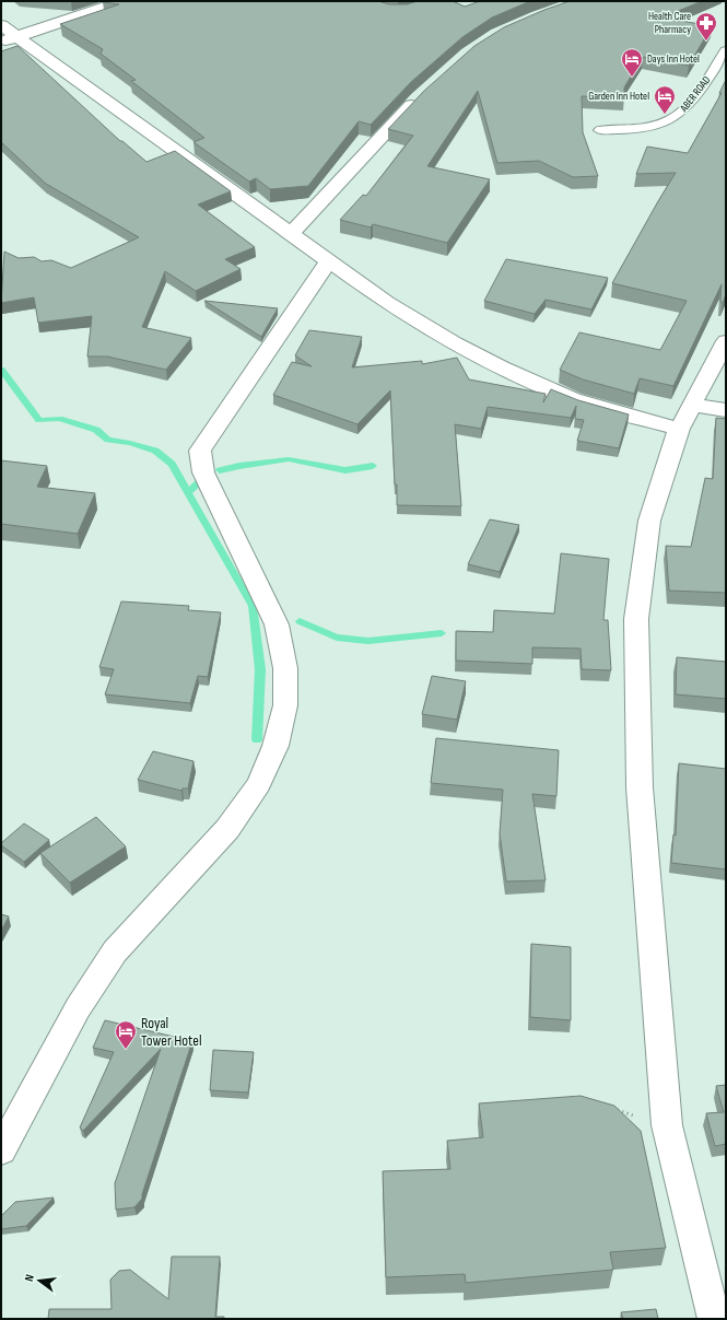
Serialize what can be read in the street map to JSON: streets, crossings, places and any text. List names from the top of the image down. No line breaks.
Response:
{"streets":{"lane":["ABER ROAD"]},"places":{"pharmacy":["Health Care Pharmacy"],"hotel":["Days Inn Hotel","Garden Inn Hotel","Royal Tower Hotel"]},"north":"left"}
